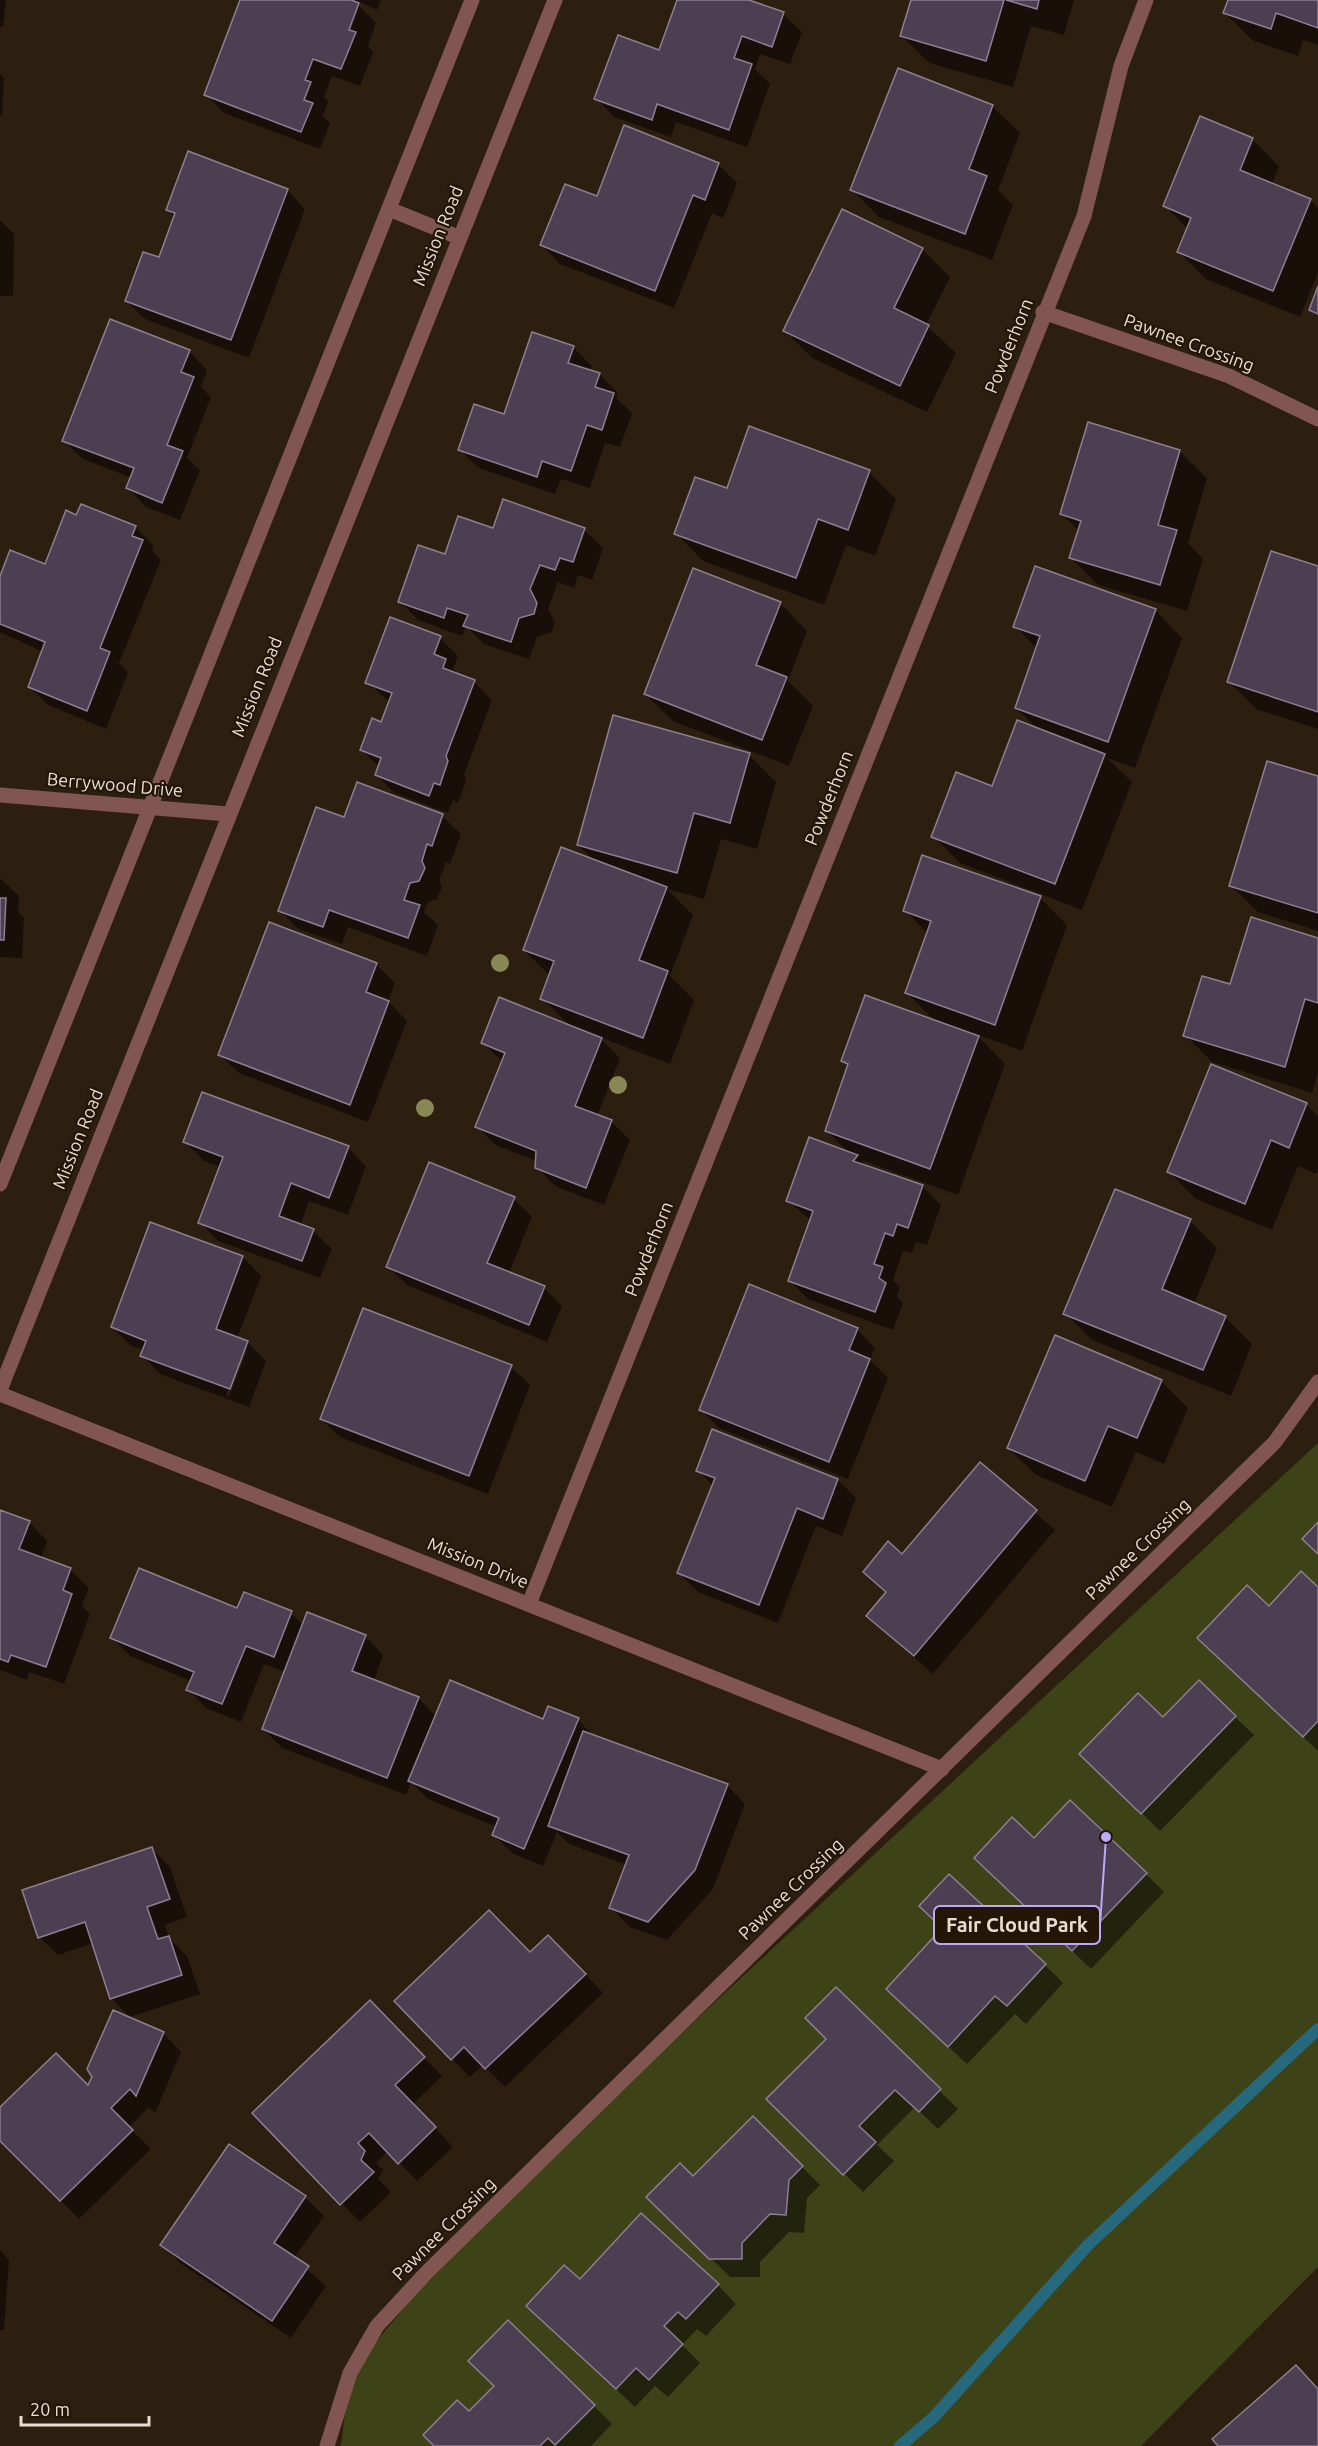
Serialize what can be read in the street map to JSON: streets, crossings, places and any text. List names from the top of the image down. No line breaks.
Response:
{"streets":{"street":["Mission Road","Pawnee Crossing","Powderhorn","Berrywood Drive","Mission Drive"]},"crossings":[["Mission Road","Berrywood Drive"],["Mission Road","Mission Drive"],["Pawnee Crossing","Powderhorn"],["Pawnee Crossing","Mission Drive"],["Powderhorn","Mission Drive"]],"places":["Fair Cloud Park"],"scale_bar":"20 m"}
